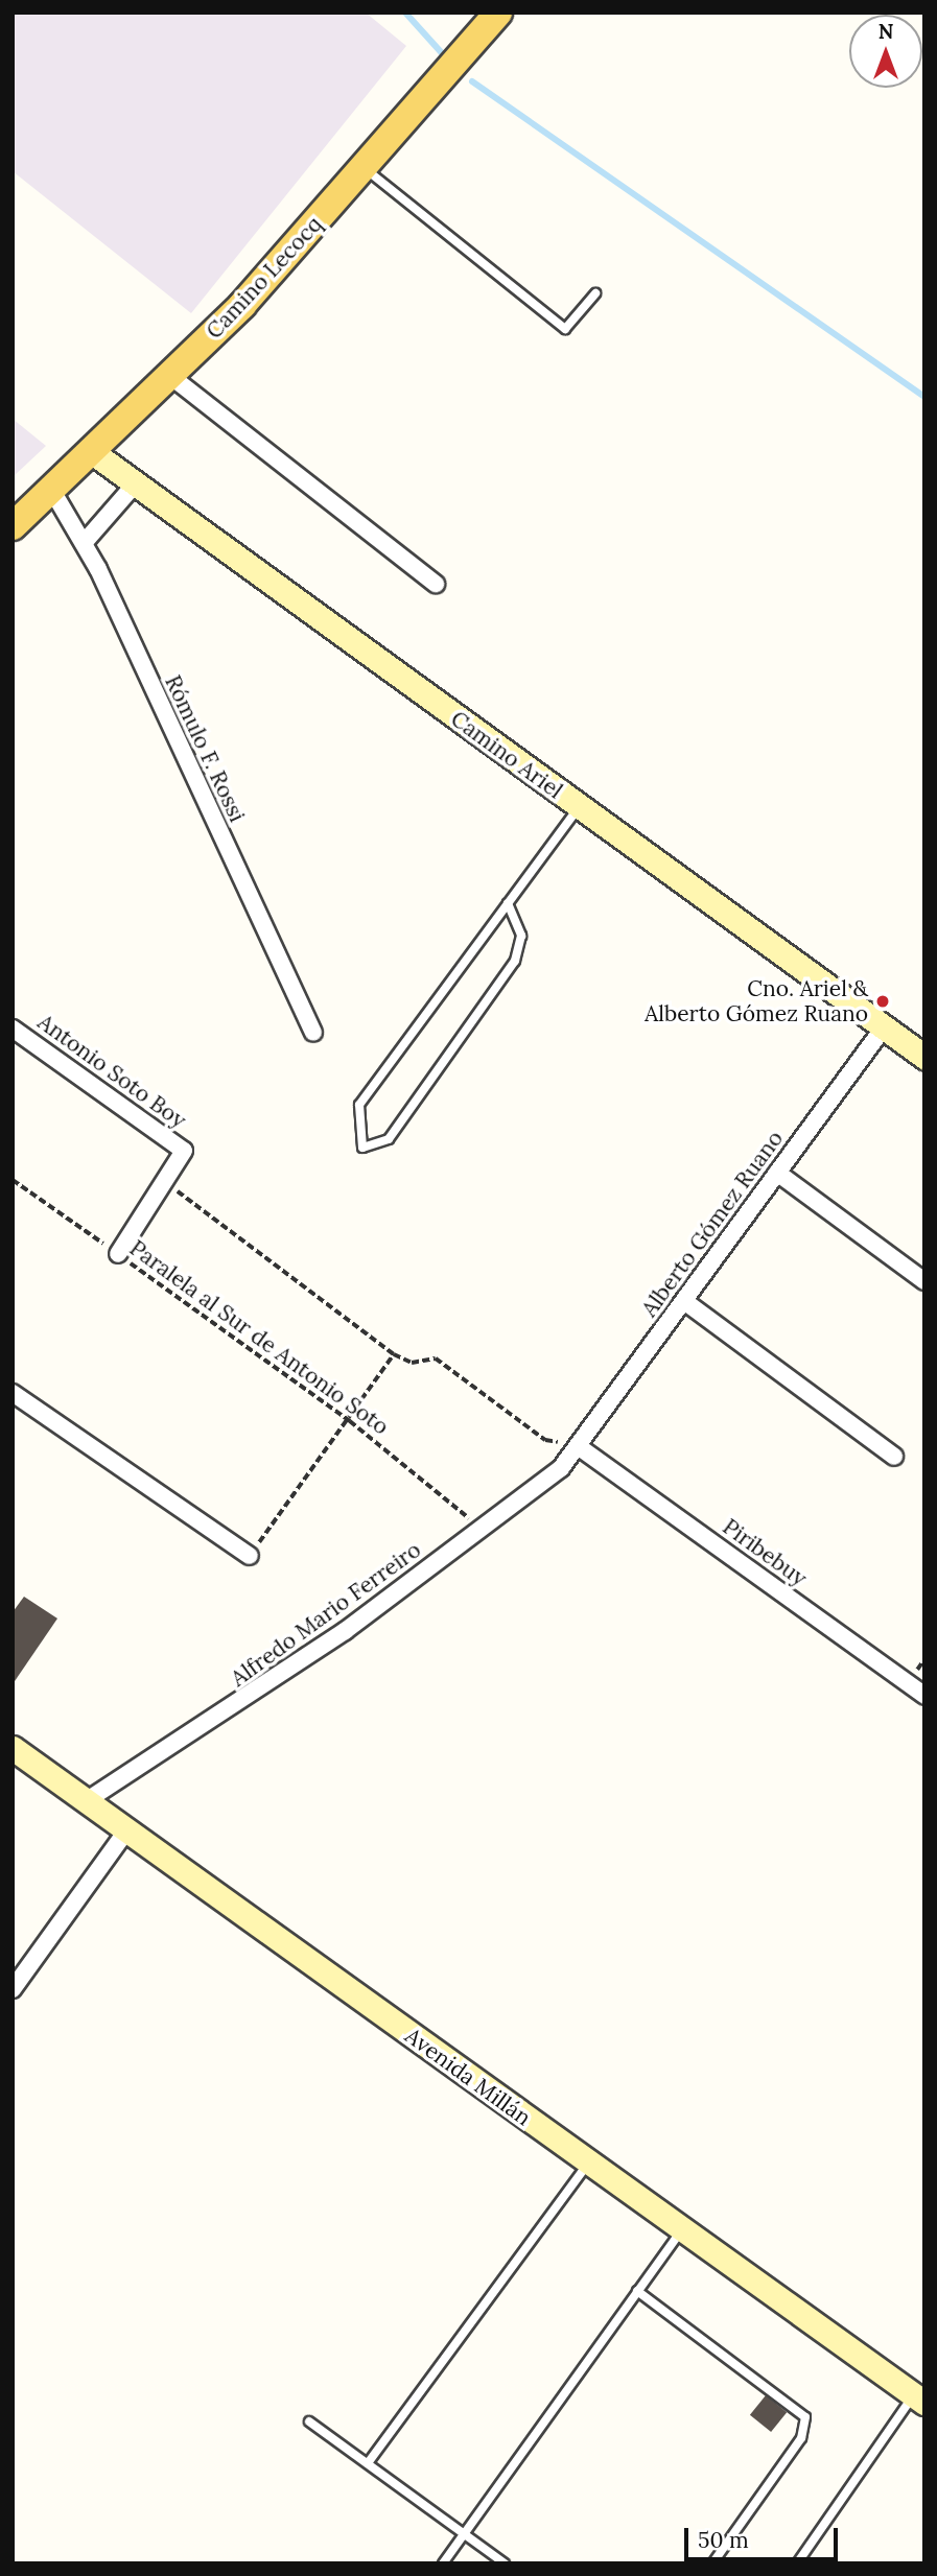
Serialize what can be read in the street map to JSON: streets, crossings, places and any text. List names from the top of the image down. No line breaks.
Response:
{"streets":{"main road":["Camino Lecocq"],"street":["Rómulo F. Rossi","Camino Ariel","Antonio Soto Boy","Alberto Gómez Ruano","Piribebuy","Alfredo Mario Ferreiro","Avenida Millán"],"path":["Paralela al Sur de Antonio Soto"]},"crossings":[["Camino Lecocq","Rómulo F. Rossi"],["Camino Lecocq","Camino Ariel"],["Camino Ariel","Alberto Gómez Ruano"],["Alberto Gómez Ruano","Piribebuy"],["Alberto Gómez Ruano","Alfredo Mario Ferreiro"],["Paralela al Sur de Antonio Soto","Alfredo Mario Ferreiro"],["Piribebuy","Alfredo Mario Ferreiro"],["Alfredo Mario Ferreiro","Avenida Millán"]],"places":["Cno. Ariel & Alberto Gómez Ruano"],"scale_bar":"50 m","north":"top"}
